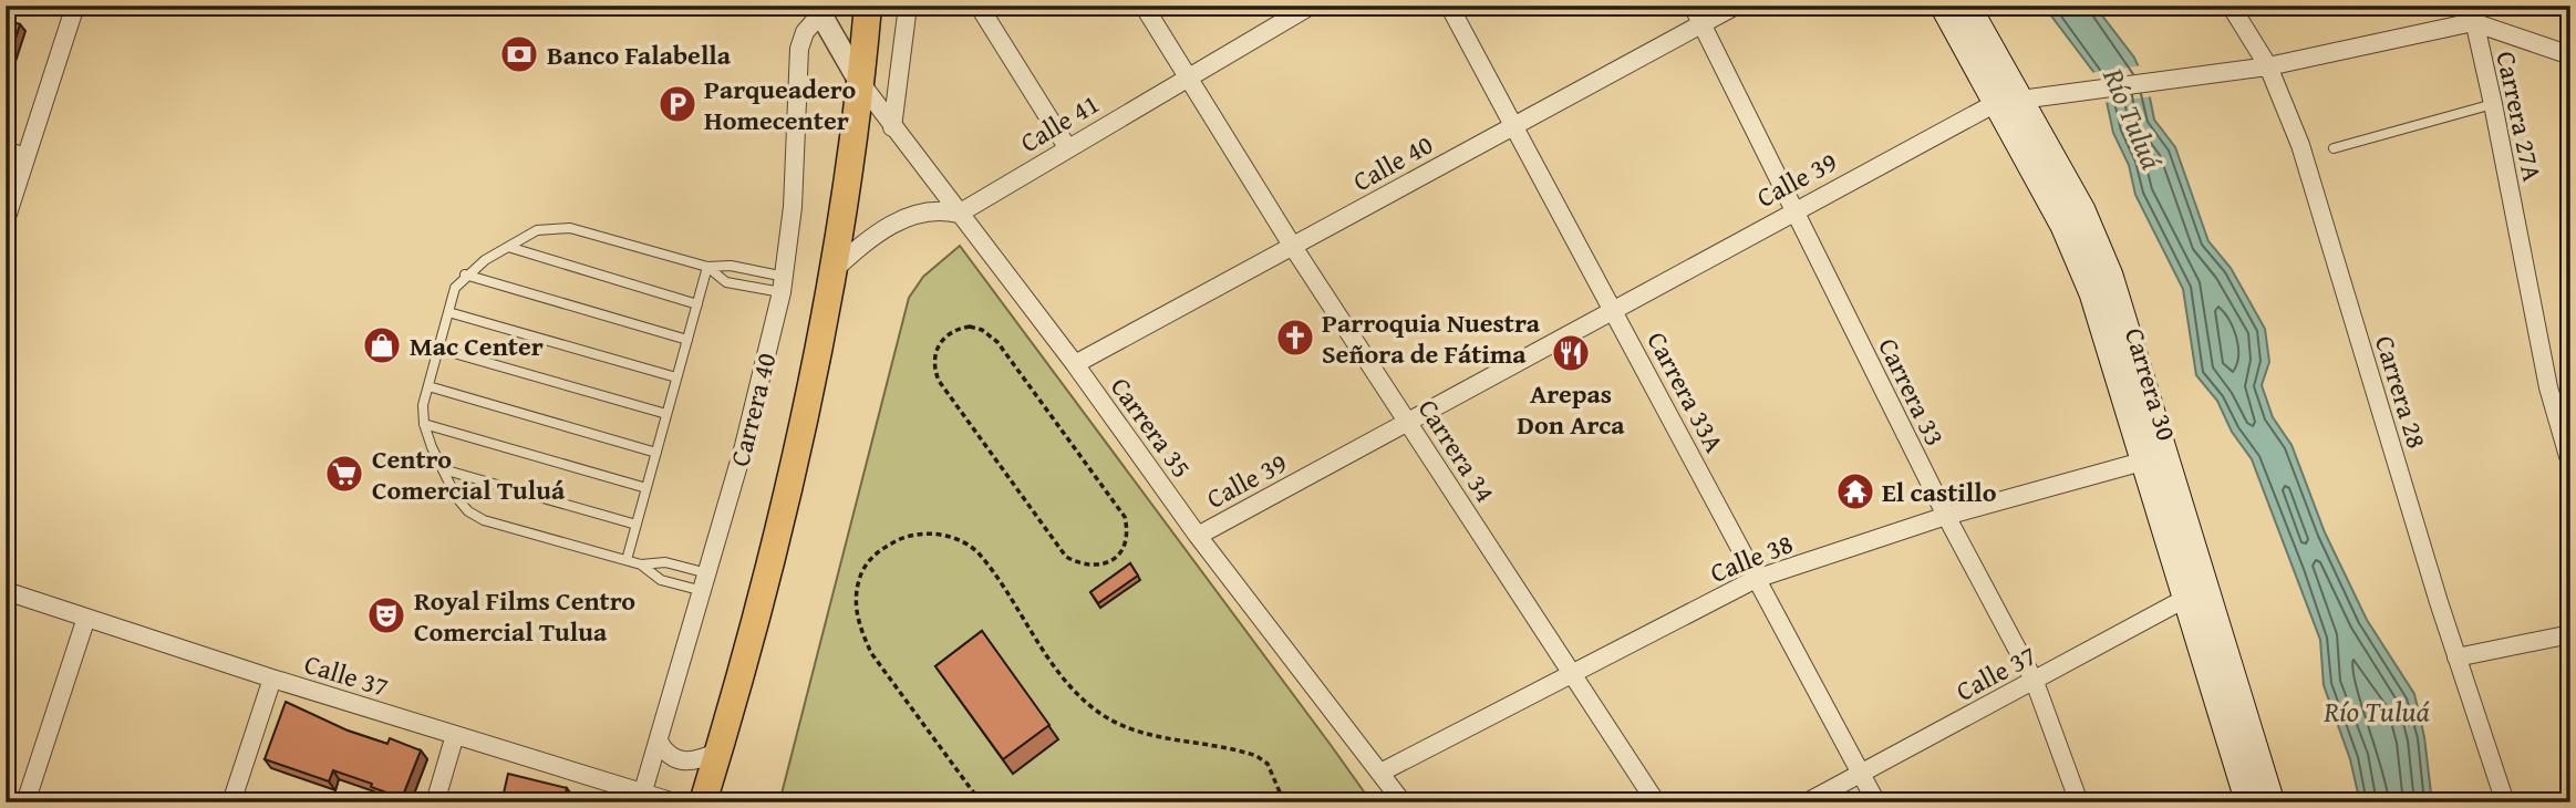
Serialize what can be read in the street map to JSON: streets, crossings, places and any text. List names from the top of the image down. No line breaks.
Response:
{"streets":{"main road":["Carrera 30","Carrera 40"],"street":["Carrera 27A","Calle 41","Calle 40","Calle 39","Carrera 33A","Carrera 33","Carrera 28","Carrera 35","Carrera 34","Calle 38","Calle 37"]},"crossings":[["Carrera 27A","Calle 39"],["Calle 41","Carrera 35"],["Calle 41","Carrera 34"],["Calle 40","Carrera 33A"],["Calle 40","Carrera 33"],["Calle 40","Carrera 35"],["Calle 40","Carrera 34"],["Calle 39","Carrera 30"],["Calle 39","Carrera 33A"],["Calle 39","Carrera 33"],["Calle 39","Carrera 28"],["Calle 39","Carrera 35"],["Calle 39","Carrera 34"],["Carrera 30","Calle 38"],["Carrera 30","Calle 37"],["Carrera 33A","Calle 38"],["Carrera 33A","Calle 37"],["Carrera 33","Calle 38"],["Carrera 33","Calle 37"],["Carrera 40","Carrera 35"],["Carrera 40","Calle 37"],["Carrera 35","Calle 38"],["Carrera 34","Calle 38"]],"water":["Río Tuluá"],"places":{"bank":["Banco Falabella"],"parking":["Parqueadero Homecenter"],"church":["Parroquia Nuestra Señora de Fátima"],"shop":["Mac Center"],"restaurant":["Arepas Don Arca"],"supermarket":["Centro Comercial Tuluá"],"temple":["El castillo"],"theatre":["Royal Films Centro Comercial Tulua"]}}
